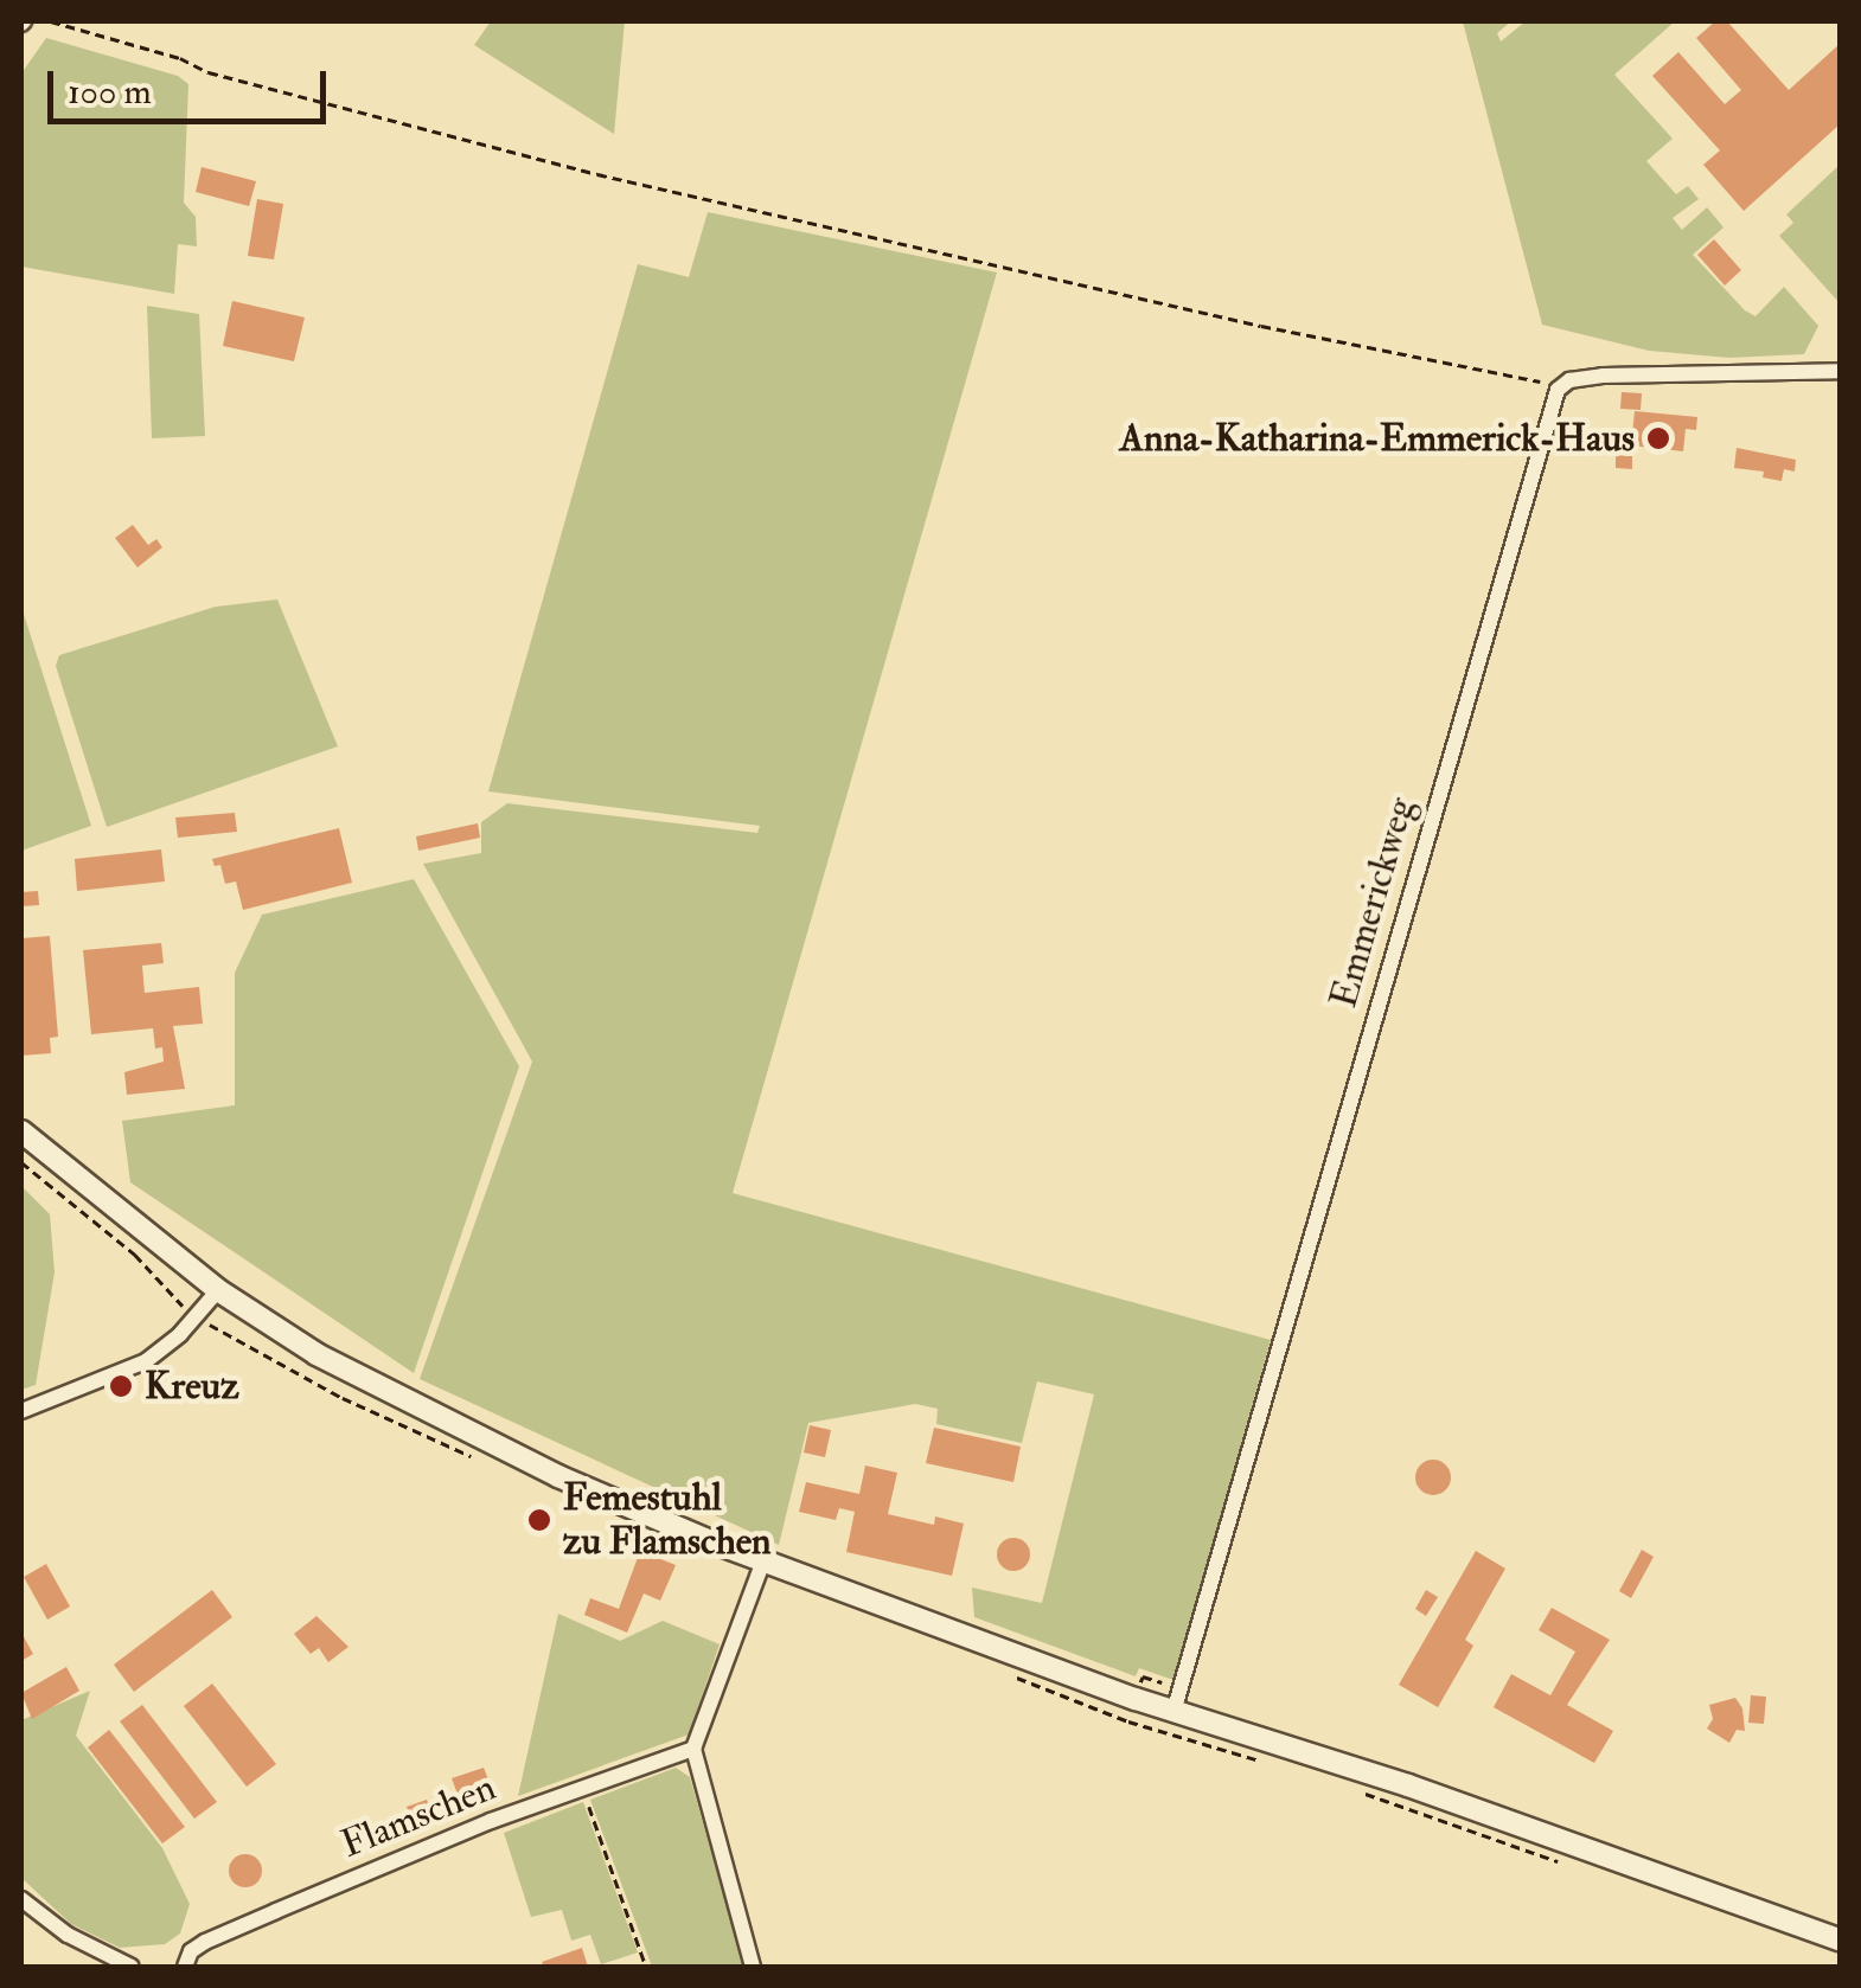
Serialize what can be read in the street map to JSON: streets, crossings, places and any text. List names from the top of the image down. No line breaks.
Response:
{"streets":{"street":["Emmerickweg","Flamschen"]},"places":["Anna-Katharina-Emmerick-Haus","Kreuz","Femestuhl zu Flamschen"],"scale_bar":"100 m"}
